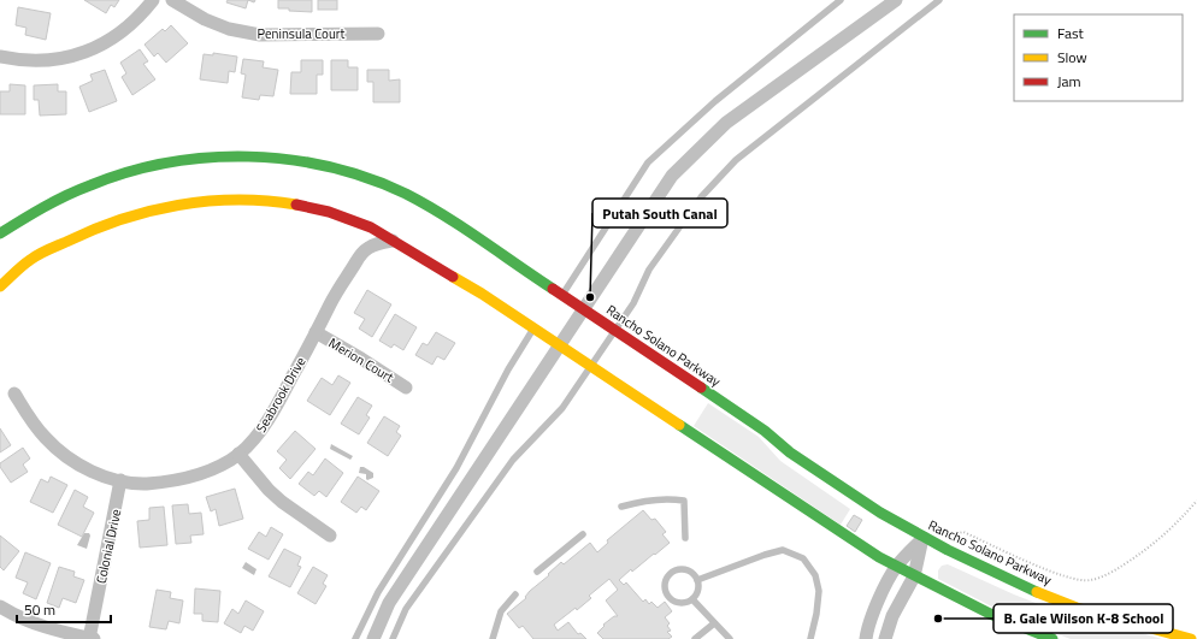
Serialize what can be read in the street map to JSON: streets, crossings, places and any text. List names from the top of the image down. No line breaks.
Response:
{"streets":{"street":["Peninsula Court","Rancho Solano Parkway","Merion Court","Seabrook Drive","Colonial Drive"]},"crossings":[["Merion Court","Seabrook Drive"],["Seabrook Drive","Colonial Drive"]],"places":["Putah South Canal","B. Gale Wilson K-8 School"],"legend":["Fast","Slow","Jam"],"scale_bar":"50 m"}
